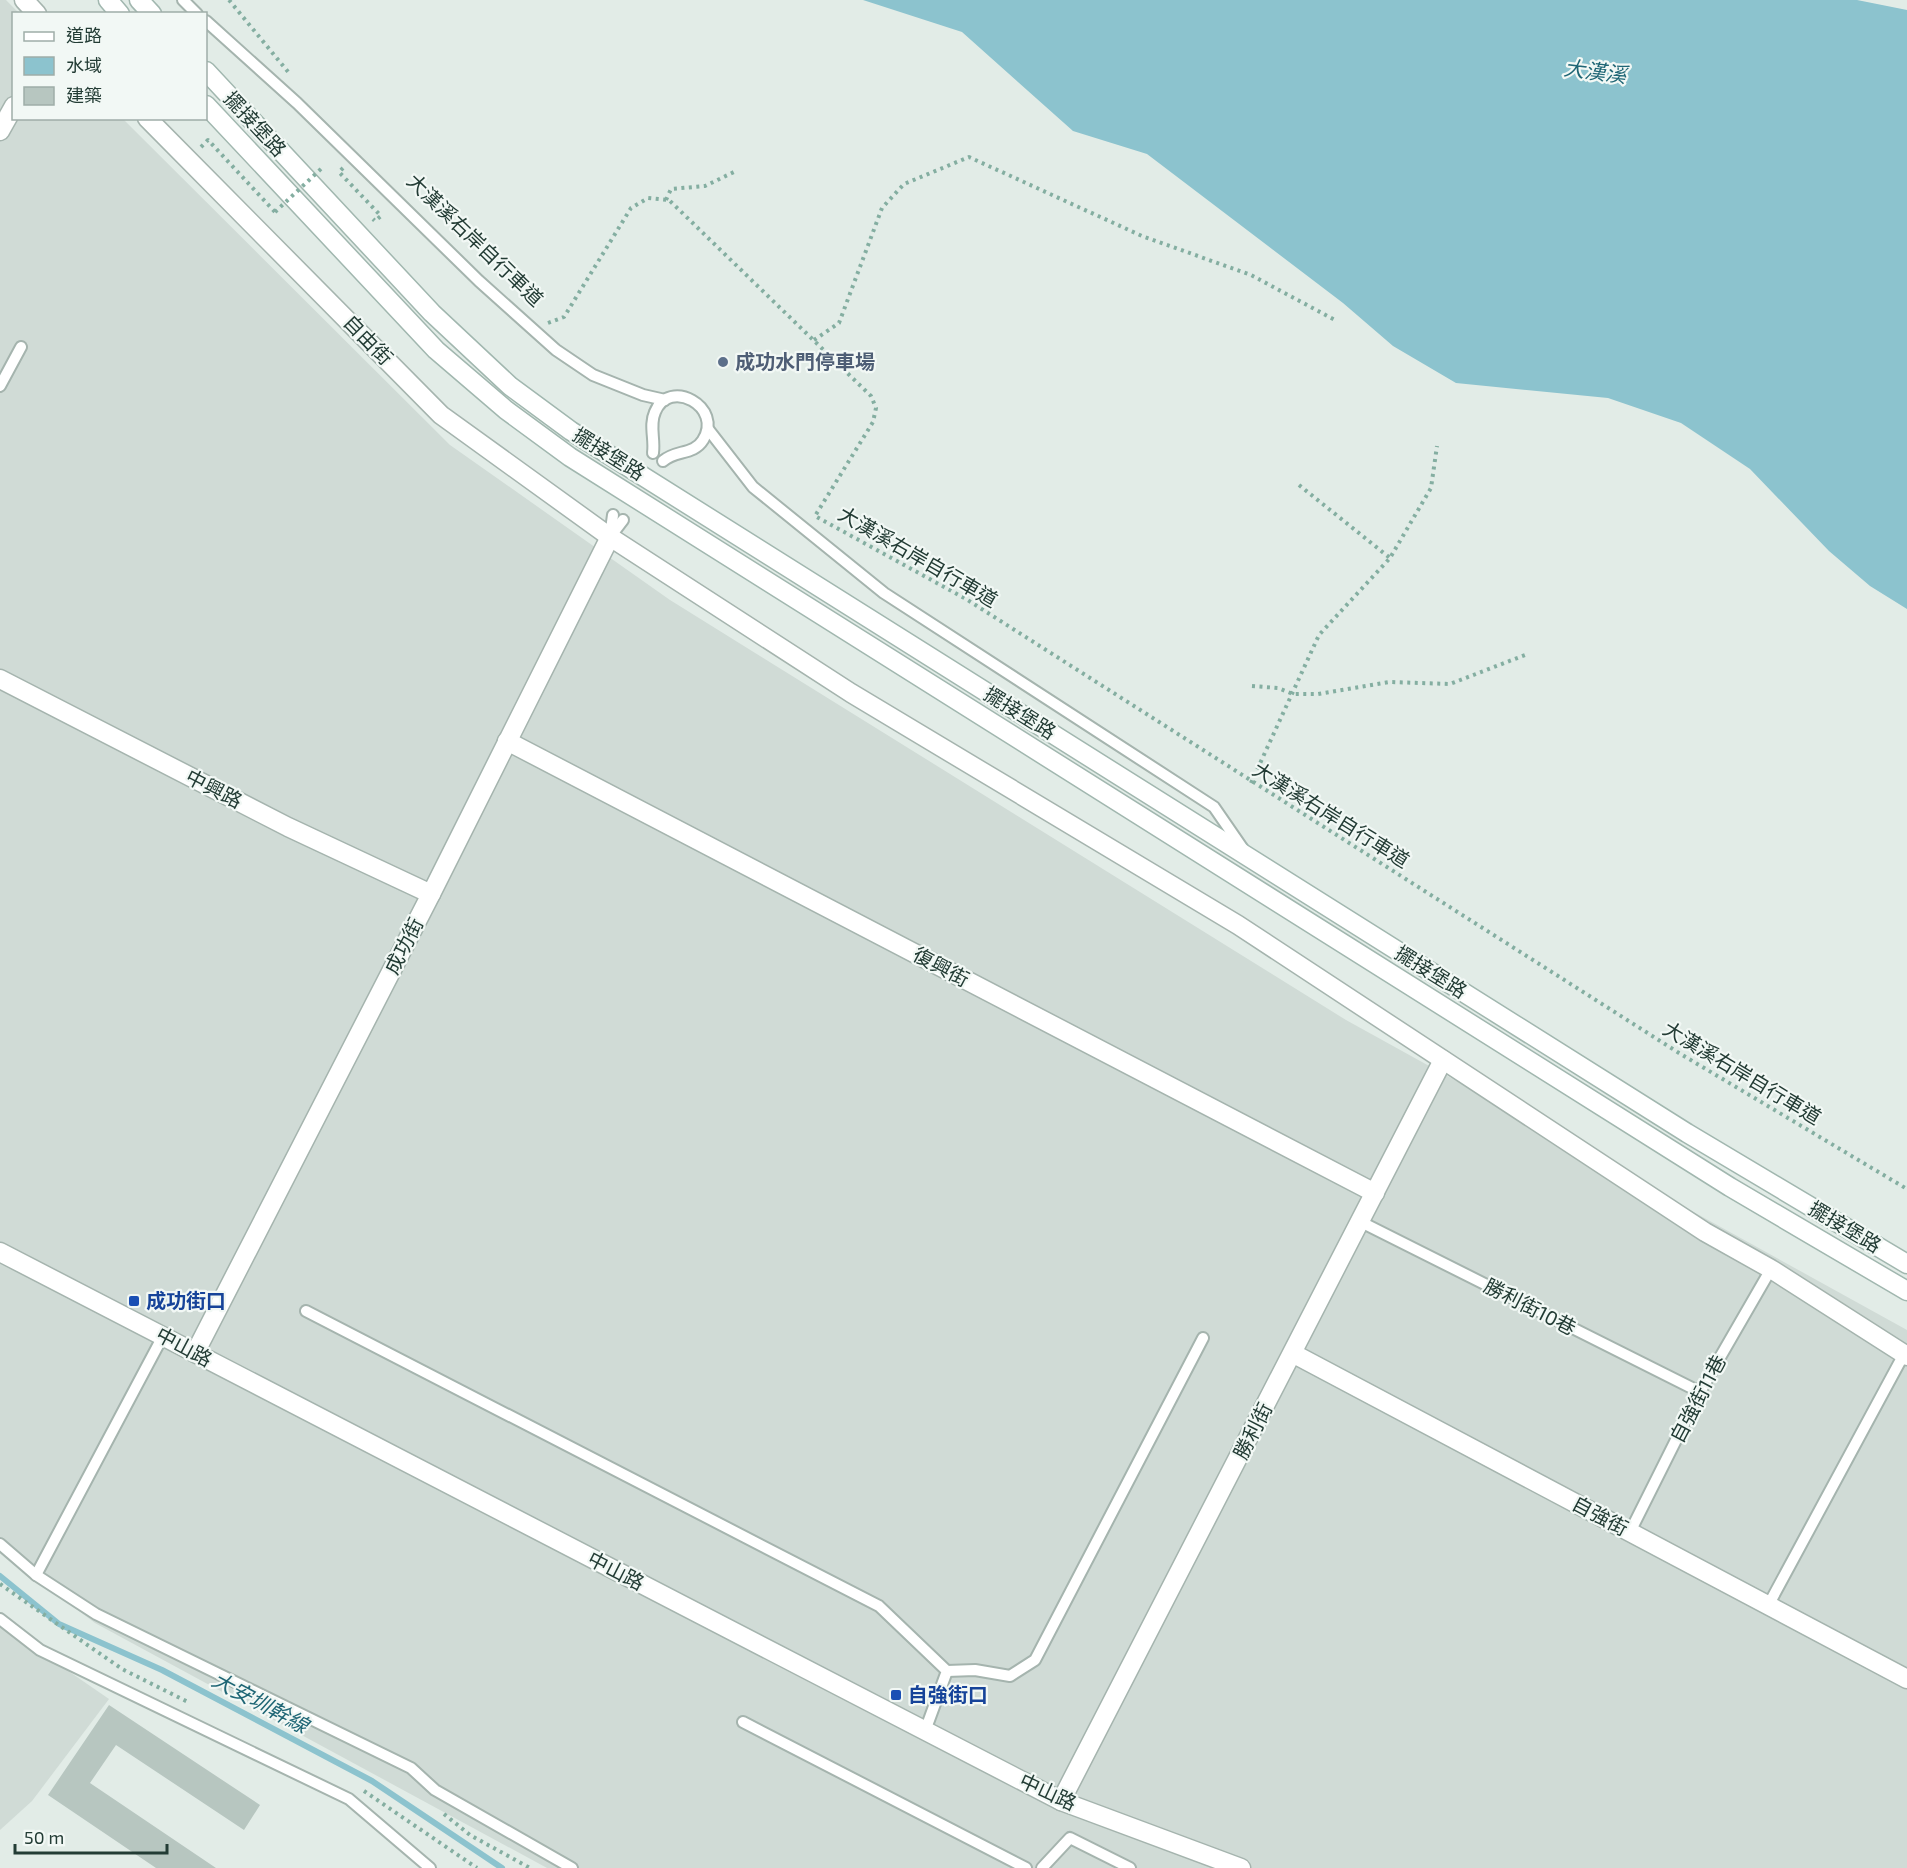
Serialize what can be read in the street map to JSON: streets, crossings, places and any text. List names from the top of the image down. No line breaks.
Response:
{"streets":{"street":["擺接堡路","自由街","中興路","成功街","復興街","中山路","勝利街","自強街"],"lane":["勝利街10巷","自強街11巷"],"path":["大漢溪右岸自行車道"]},"crossings":[["自由街","成功街"],["自由街","自強街11巷"],["自由街","勝利街"],["中興路","成功街"],["成功街","復興街"],["成功街","中山路"],["復興街","勝利街"],["勝利街10巷","自強街11巷"],["勝利街10巷","勝利街"],["中山路","勝利街"],["自強街11巷","自強街"],["勝利街","自強街"]],"water":["大漢溪","大安圳幹線"],"places":{"other":["成功水門停車場"],"transit":["成功街口","自強街口"]},"legend":["道路","水域","建築"],"scale_bar":"50 m"}
